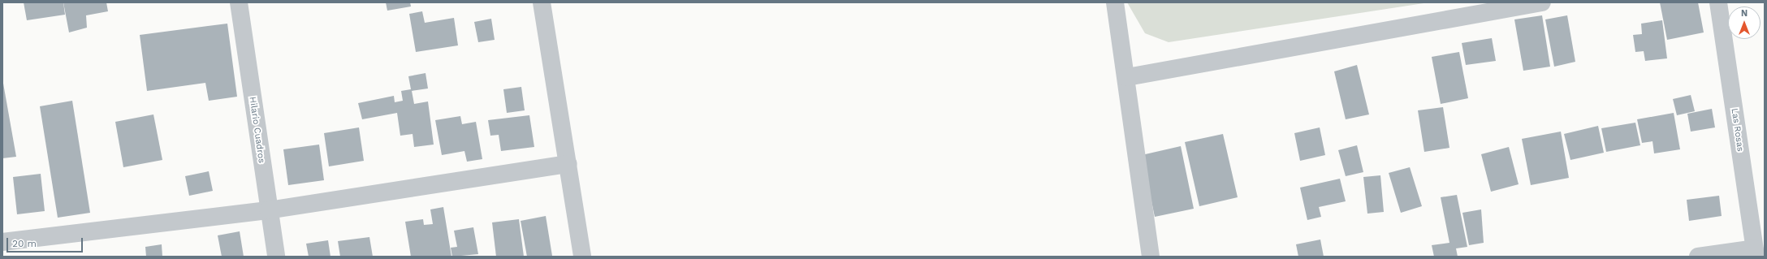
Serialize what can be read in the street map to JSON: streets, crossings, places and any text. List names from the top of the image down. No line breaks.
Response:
{"streets":{"street":["Hilario Cuadros","Las Rosas"]},"scale_bar":"20 m","north":"top"}
